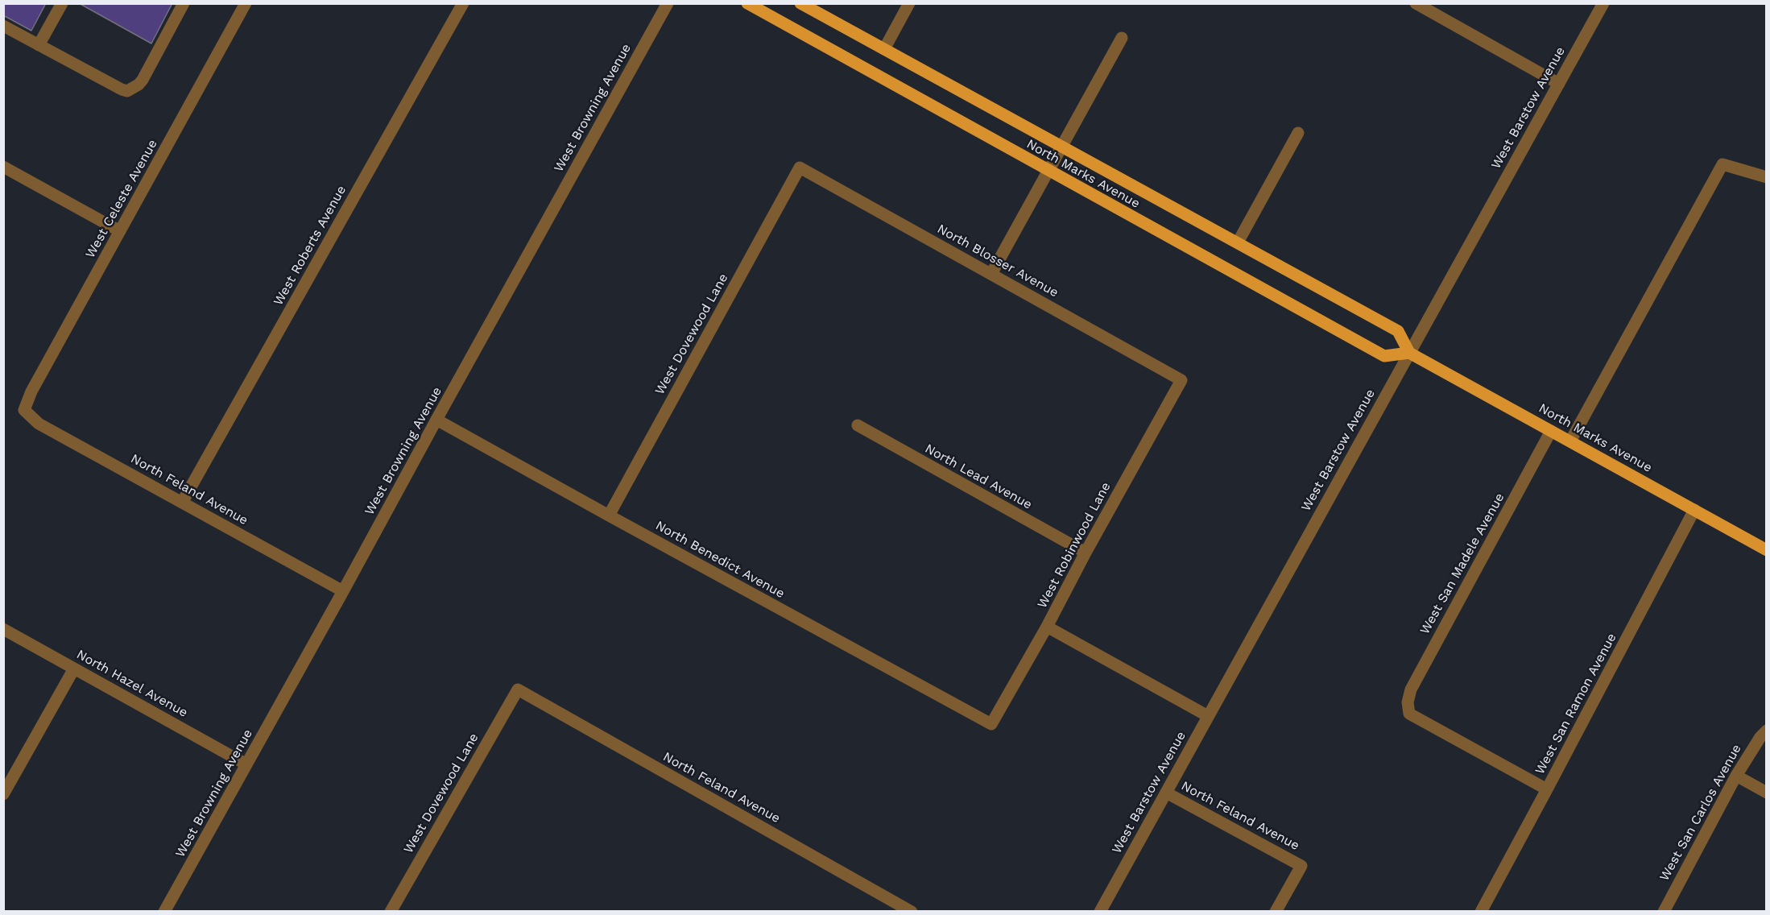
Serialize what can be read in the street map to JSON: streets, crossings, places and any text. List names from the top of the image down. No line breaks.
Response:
{"streets":{"main road":["North Marks Avenue"],"street":["West Browning Avenue","West Barstow Avenue","West Celeste Avenue","West Roberts Avenue","North Blosser Avenue","West Dovewood Lane","North Lead Avenue","North Feland Avenue","West Robinwood Lane","North Benedict Avenue","West San Madele Avenue","North Hazel Avenue","West San Ramon Avenue","West San Carlos Avenue"]},"crossings":[["West Browning Avenue","North Feland Avenue"],["West Browning Avenue","North Benedict Avenue"],["West Browning Avenue","North Hazel Avenue"],["West Barstow Avenue","North Marks Avenue"],["West Barstow Avenue","North Feland Avenue"],["North Marks Avenue","West San Madele Avenue"],["North Marks Avenue","West San Ramon Avenue"],["West Celeste Avenue","North Feland Avenue"],["West Roberts Avenue","North Feland Avenue"],["North Blosser Avenue","West Dovewood Lane"],["North Blosser Avenue","West Robinwood Lane"],["West Dovewood Lane","North Feland Avenue"],["West Dovewood Lane","North Benedict Avenue"],["North Lead Avenue","West Robinwood Lane"],["West Robinwood Lane","North Benedict Avenue"],["West San Madele Avenue","West San Ramon Avenue"]]}
